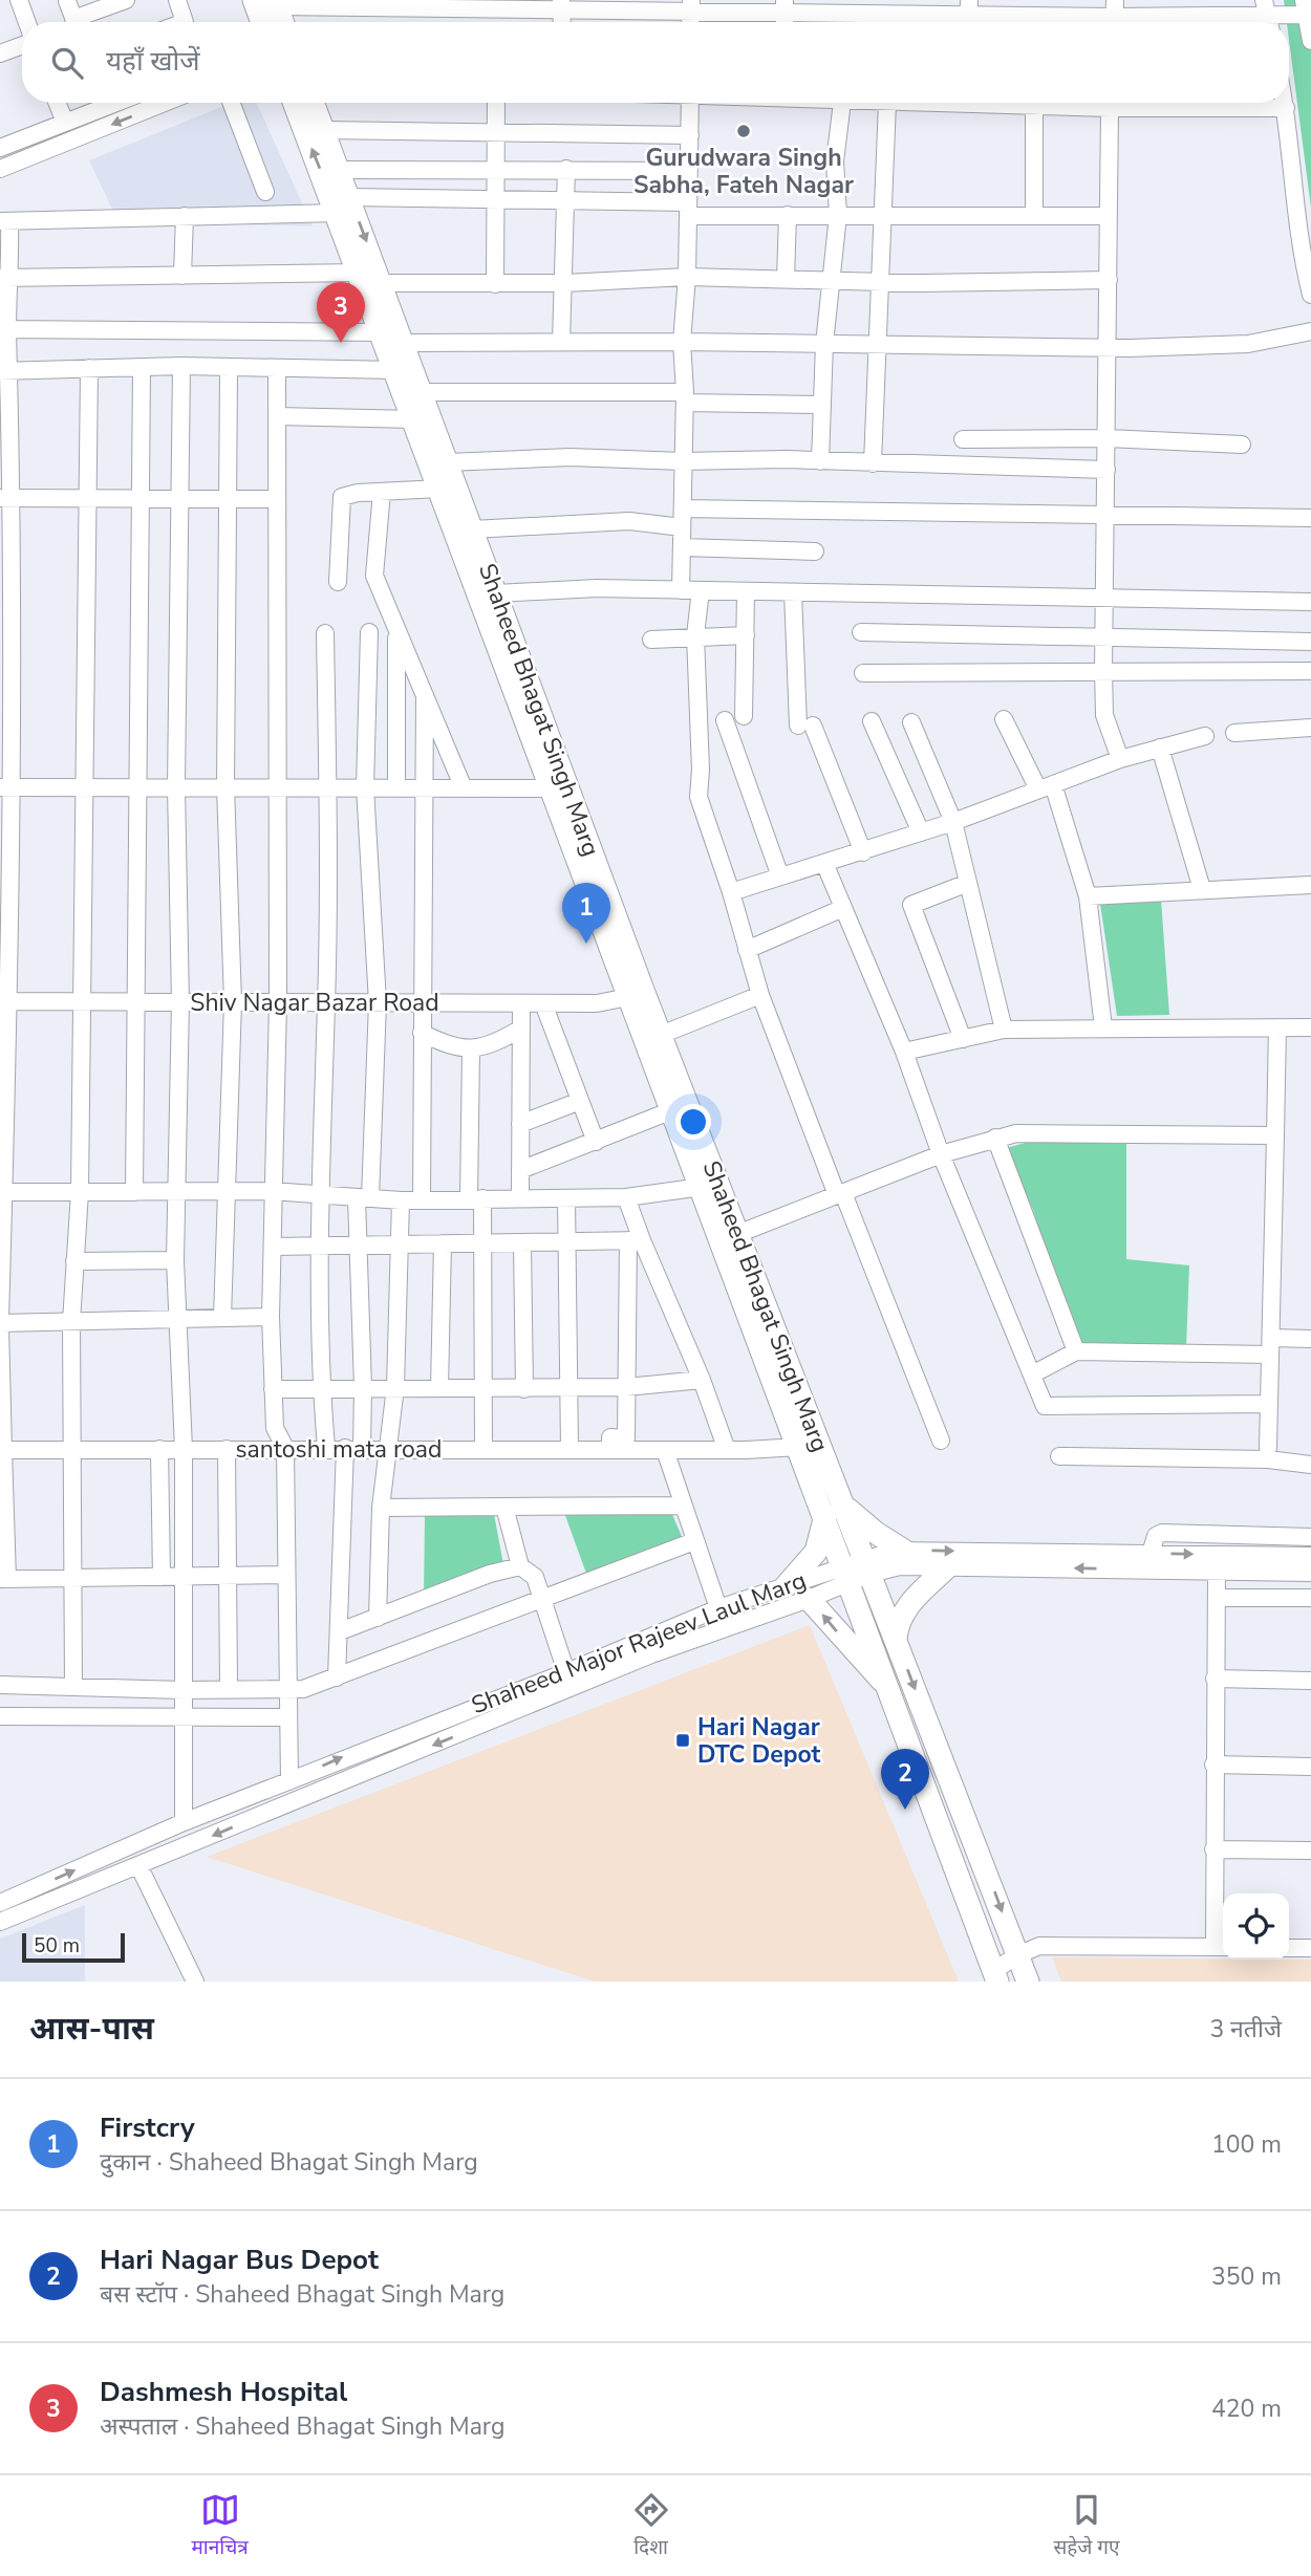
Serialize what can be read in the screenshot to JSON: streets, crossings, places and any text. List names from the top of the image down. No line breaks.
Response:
{"streets":{"main road":["Shaheed Bhagat Singh Marg"],"street":["Shiv Nagar Bazar Road","santoshi mata road","Shaheed Major Rajeev Laul Marg"]},"crossings":[["Shaheed Bhagat Singh Marg","Shiv Nagar Bazar Road"],["Shaheed Bhagat Singh Marg","santoshi mata road"],["Shaheed Bhagat Singh Marg","Shaheed Major Rajeev Laul Marg"]],"places":{"other":["Gurudwara Singh Sabha, Fateh Nagar"],"transit":["Hari Nagar DTC Depot"]},"scale_bar":"50 m","page":{"search":"यहाँ खोजें","pins":["3","1","2"],"scale":"50 m","heading":["आस-पास","3 नतीजे"],"list":[{"mark":"1","name":"Firstcry","note":"दुकान · Shaheed Bhagat Singh Marg","value":"100 m"},{"mark":"2","name":"Hari Nagar Bus Depot","note":"बस स्टॉप · Shaheed Bhagat Singh Marg","value":"350 m"},{"mark":"3","name":"Dashmesh Hospital","note":"अस्पताल · Shaheed Bhagat Singh Marg","value":"420 m"}],"nav":["मानचित्र","दिशा","सहेजे गए"]}}
